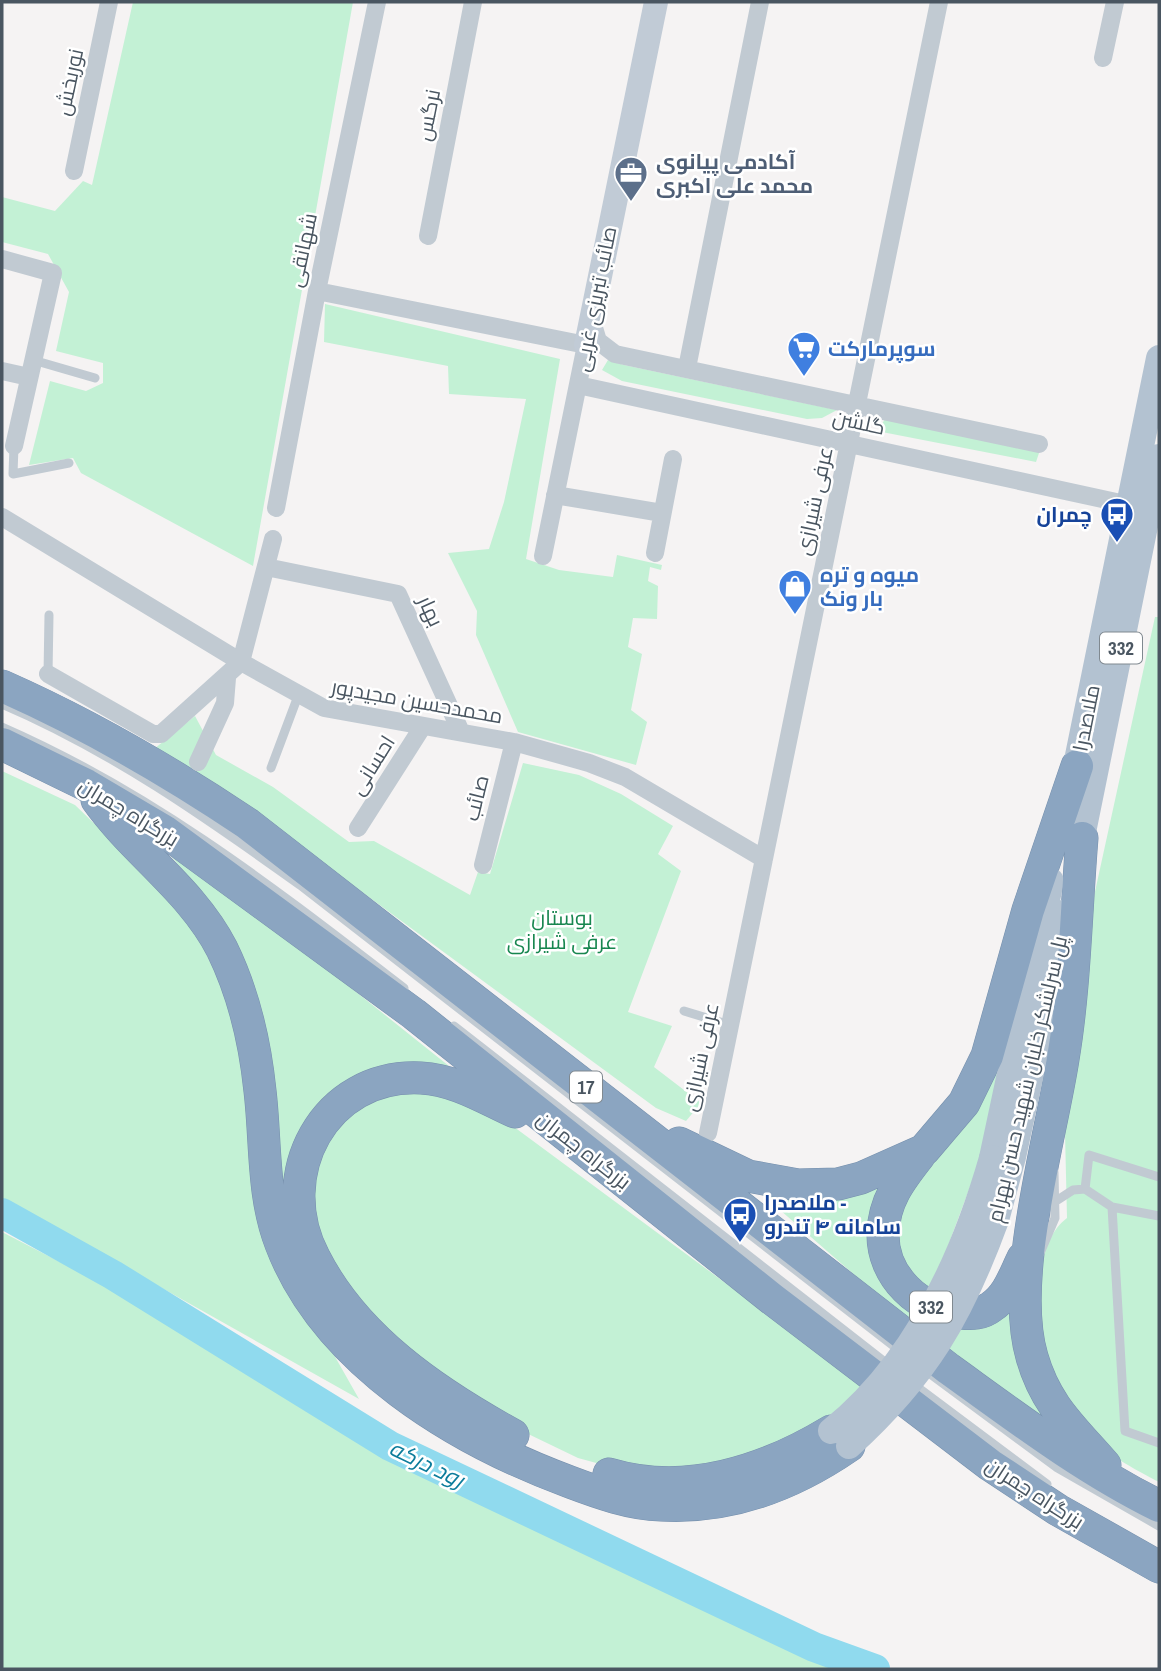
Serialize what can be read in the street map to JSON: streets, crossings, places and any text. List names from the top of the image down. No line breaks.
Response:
{"streets":{"highway":["بزرگراه چمران","17"],"main road":["332","ملاصدرا","پل سرلشکر خلبان شهید حسن بهرام"],"street":["نوربخش","نرگس","شهانقی","صائب تبریزی غربی","گلشن","عرفی شیرازی","بهار","محمدحسین مجیدپور","احسانی","صائب"]},"crossings":[["صائب تبریزی غربی","گلشن"],["گلشن","عرفی شیرازی"],["گلشن","ملاصدرا"],["عرفی شیرازی","محمدحسین مجیدپور"],["بهار","محمدحسین مجیدپور"],["محمدحسین مجیدپور","احسانی"],["محمدحسین مجیدپور","صائب"],["ملاصدرا","پل سرلشکر خلبان شهید حسن بهرام"]],"water":["رود درکه"],"parks":["بوستان عرفی شیرازی"],"places":{"office":["آکادمی پیانوی محمد علی‌ اکبری"],"supermarket":["سوپرمارکت"],"bus stop":["چمران","ملاصدرا - سامانه ۴ تندرو"],"shop":["میوه و تره بار ونک"]}}
